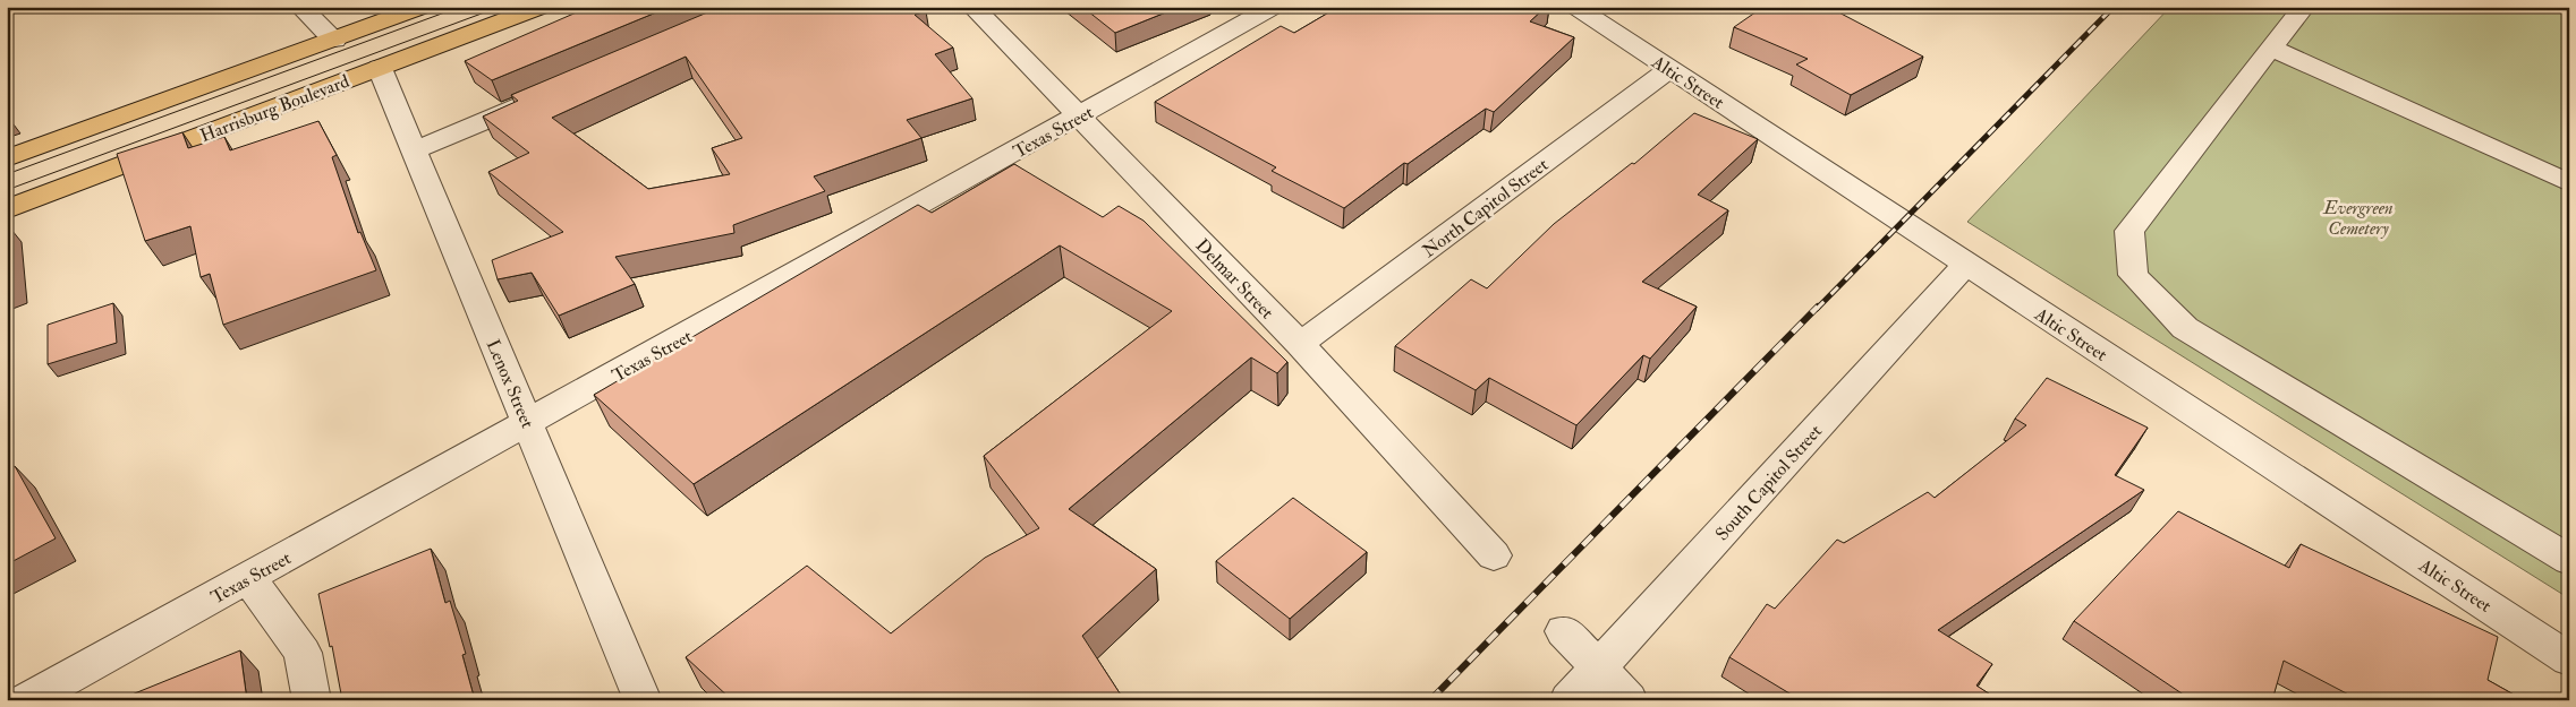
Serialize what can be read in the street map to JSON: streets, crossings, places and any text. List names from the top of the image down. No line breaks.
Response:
{"streets":{"main road":["Harrisburg Boulevard"],"street":["Altic Street","Texas Street","North Capitol Street","Delmar Street","Lenox Street","South Capitol Street"]},"crossings":[["Altic Street","North Capitol Street"],["Altic Street","South Capitol Street"],["Harrisburg Boulevard","Lenox Street"],["Texas Street","Delmar Street"],["Texas Street","Lenox Street"],["North Capitol Street","Delmar Street"]],"parks":["Evergreen Cemetery"]}
